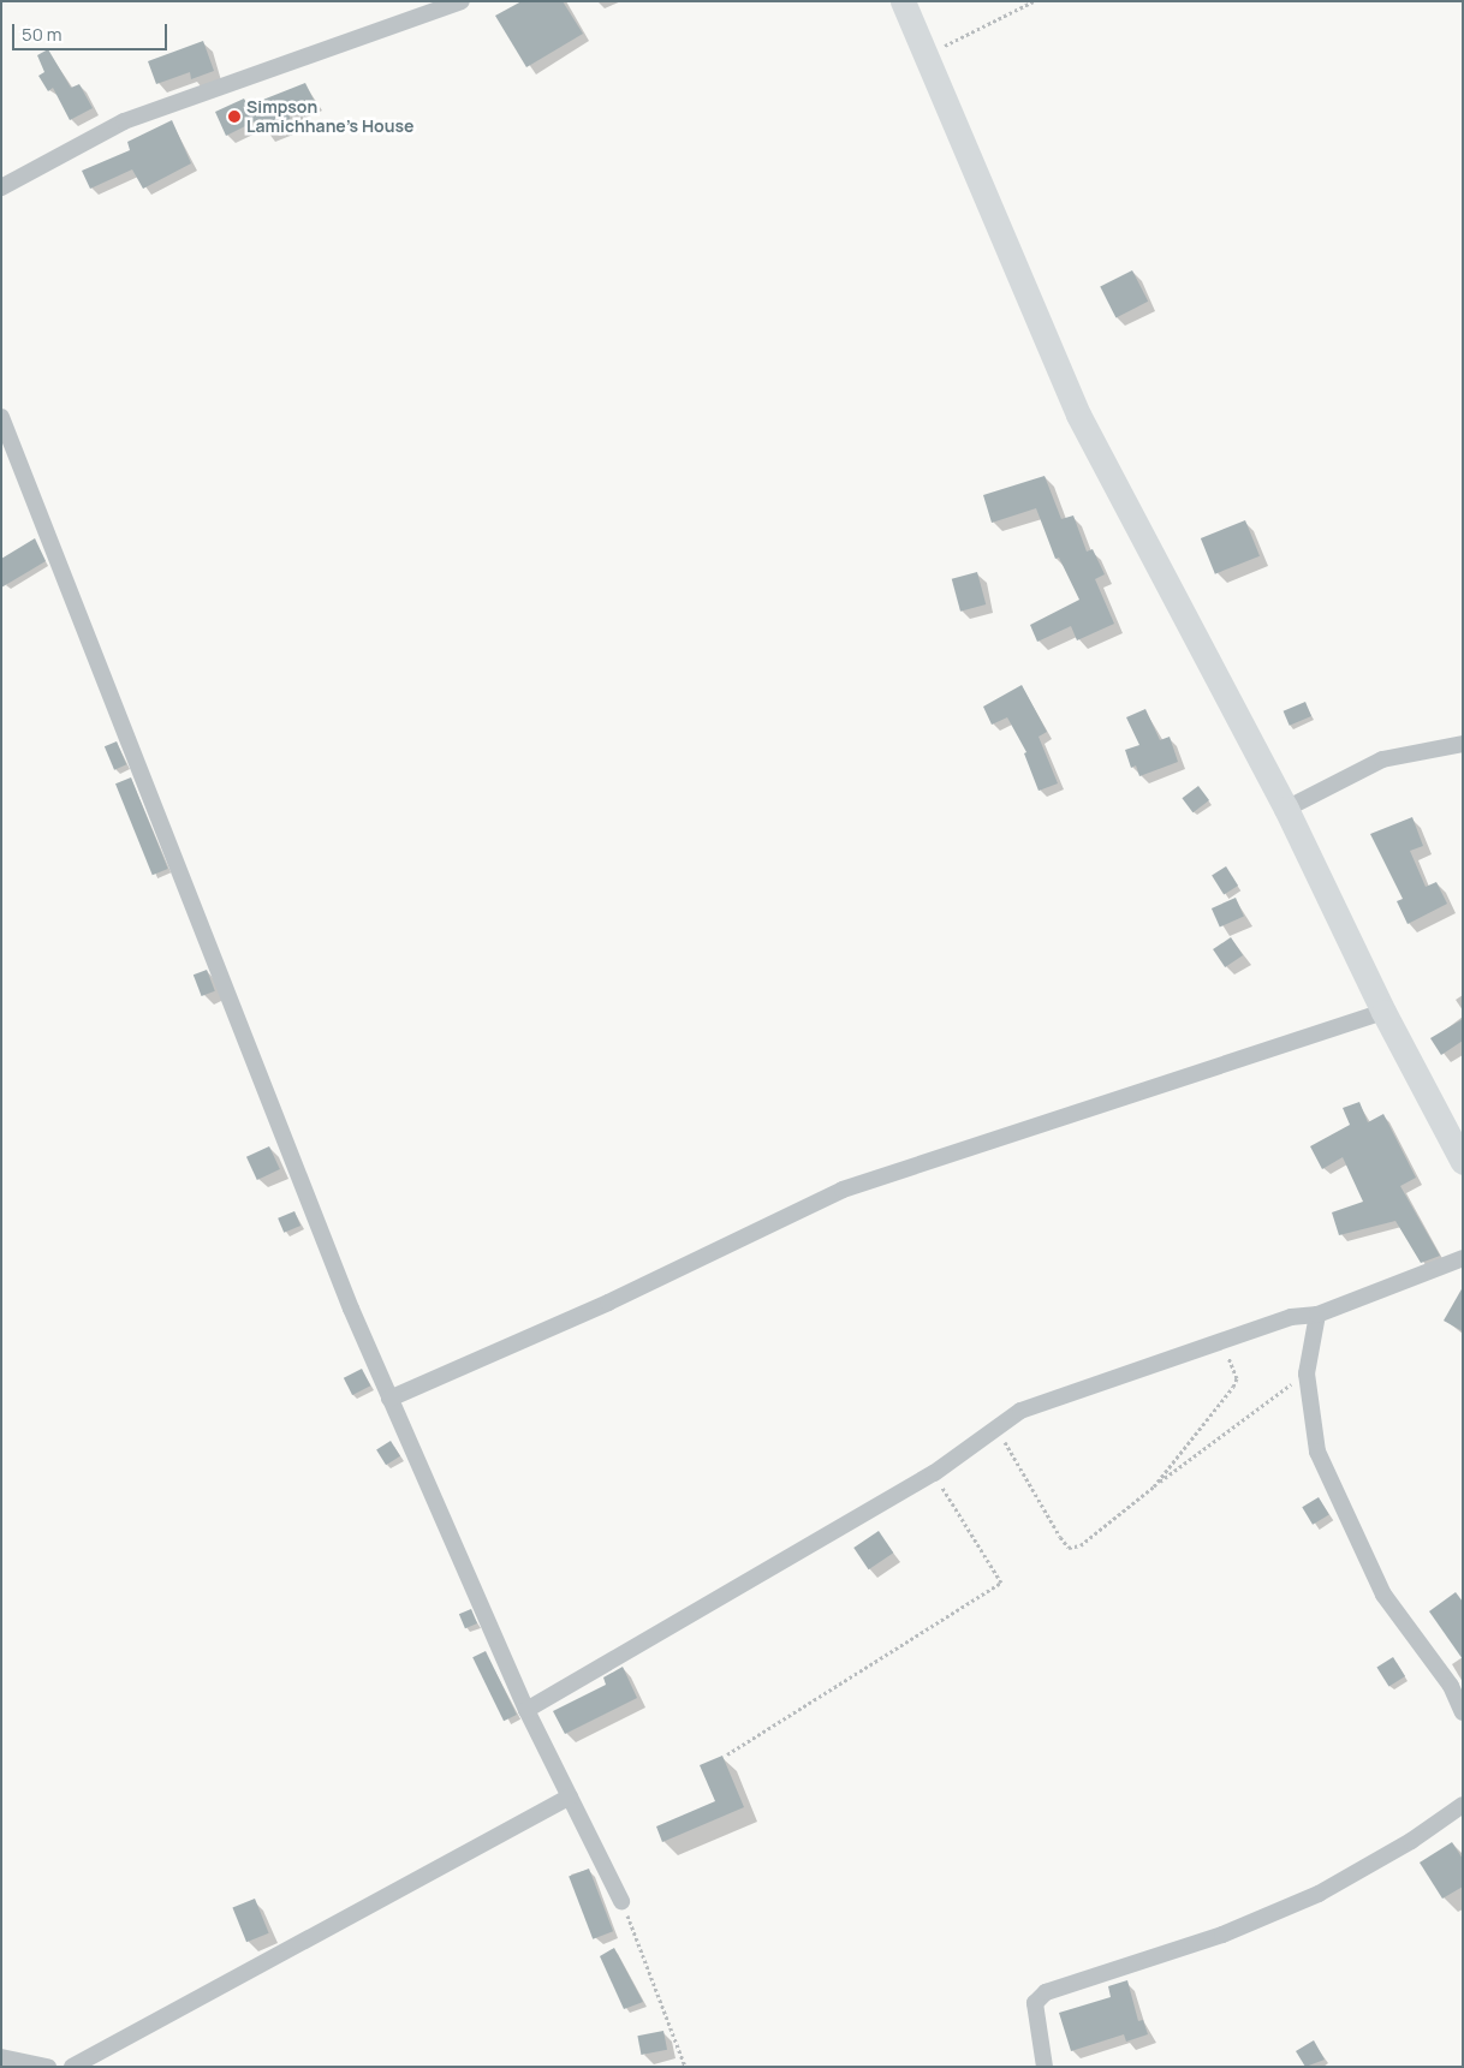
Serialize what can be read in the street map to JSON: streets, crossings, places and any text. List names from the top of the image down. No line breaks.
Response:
{"places":["Simpson Lamichhane's House"],"scale_bar":"50 m"}
